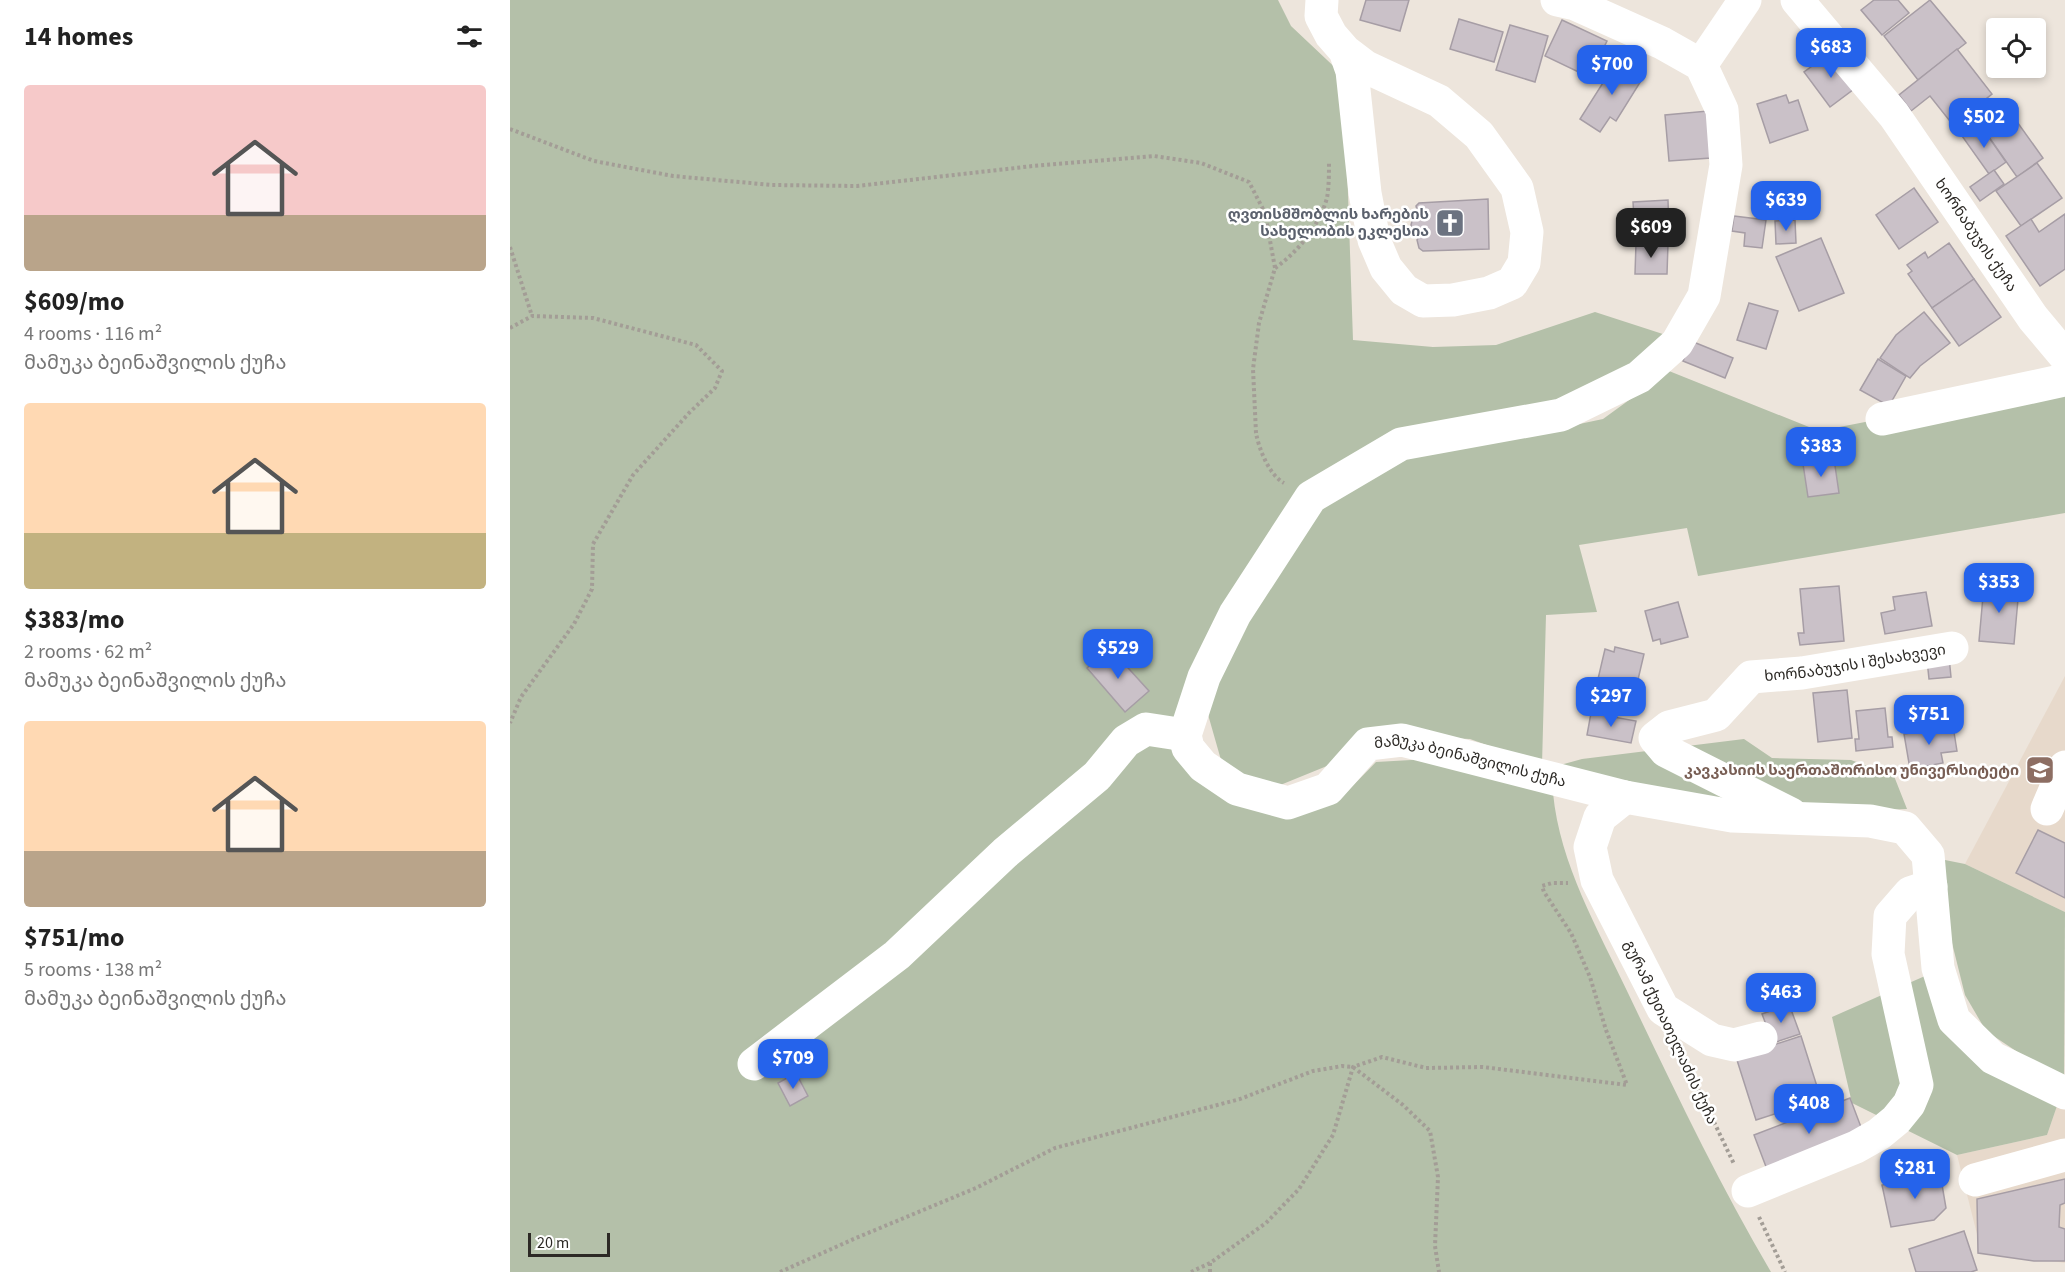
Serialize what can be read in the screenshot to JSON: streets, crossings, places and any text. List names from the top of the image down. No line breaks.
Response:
{"streets":{"street":["ხორნაბუჯის ქუჩა","ხორნაბუჯის I შესახვევი","მამუკა ბეინაშვილის ქუჩა","გურამ ქუთათელაძის ქუჩა"]},"crossings":[["ხორნაბუჯის I შესახვევი","მამუკა ბეინაშვილის ქუჩა"],["მამუკა ბეინაშვილის ქუჩა","გურამ ქუთათელაძის ქუჩა"]],"places":{"church":["ღვთისმშობლის ხარების სახელობის ეკლესია"],"school or university":["კავკასიის საერთაშორისო უნივერსიტეტი"]},"scale_bar":"20 m","page":{"heading":"14 homes","price":["$683","$700","$502","$639","$609","$383","$353","$529","$297","$751","$463","$709","$408","$281"],"list":[{"name":"$609/mo","note":"4 rooms · 116 m² · მამუკა ბეინაშვილის ქუჩა"},{"name":"$383/mo","note":"2 rooms · 62 m² · მამუკა ბეინაშვილის ქუჩა"},{"name":"$751/mo","note":"5 rooms · 138 m² · მამუკა ბეინაშვილის ქუჩა"}],"scale":"20 m"}}
